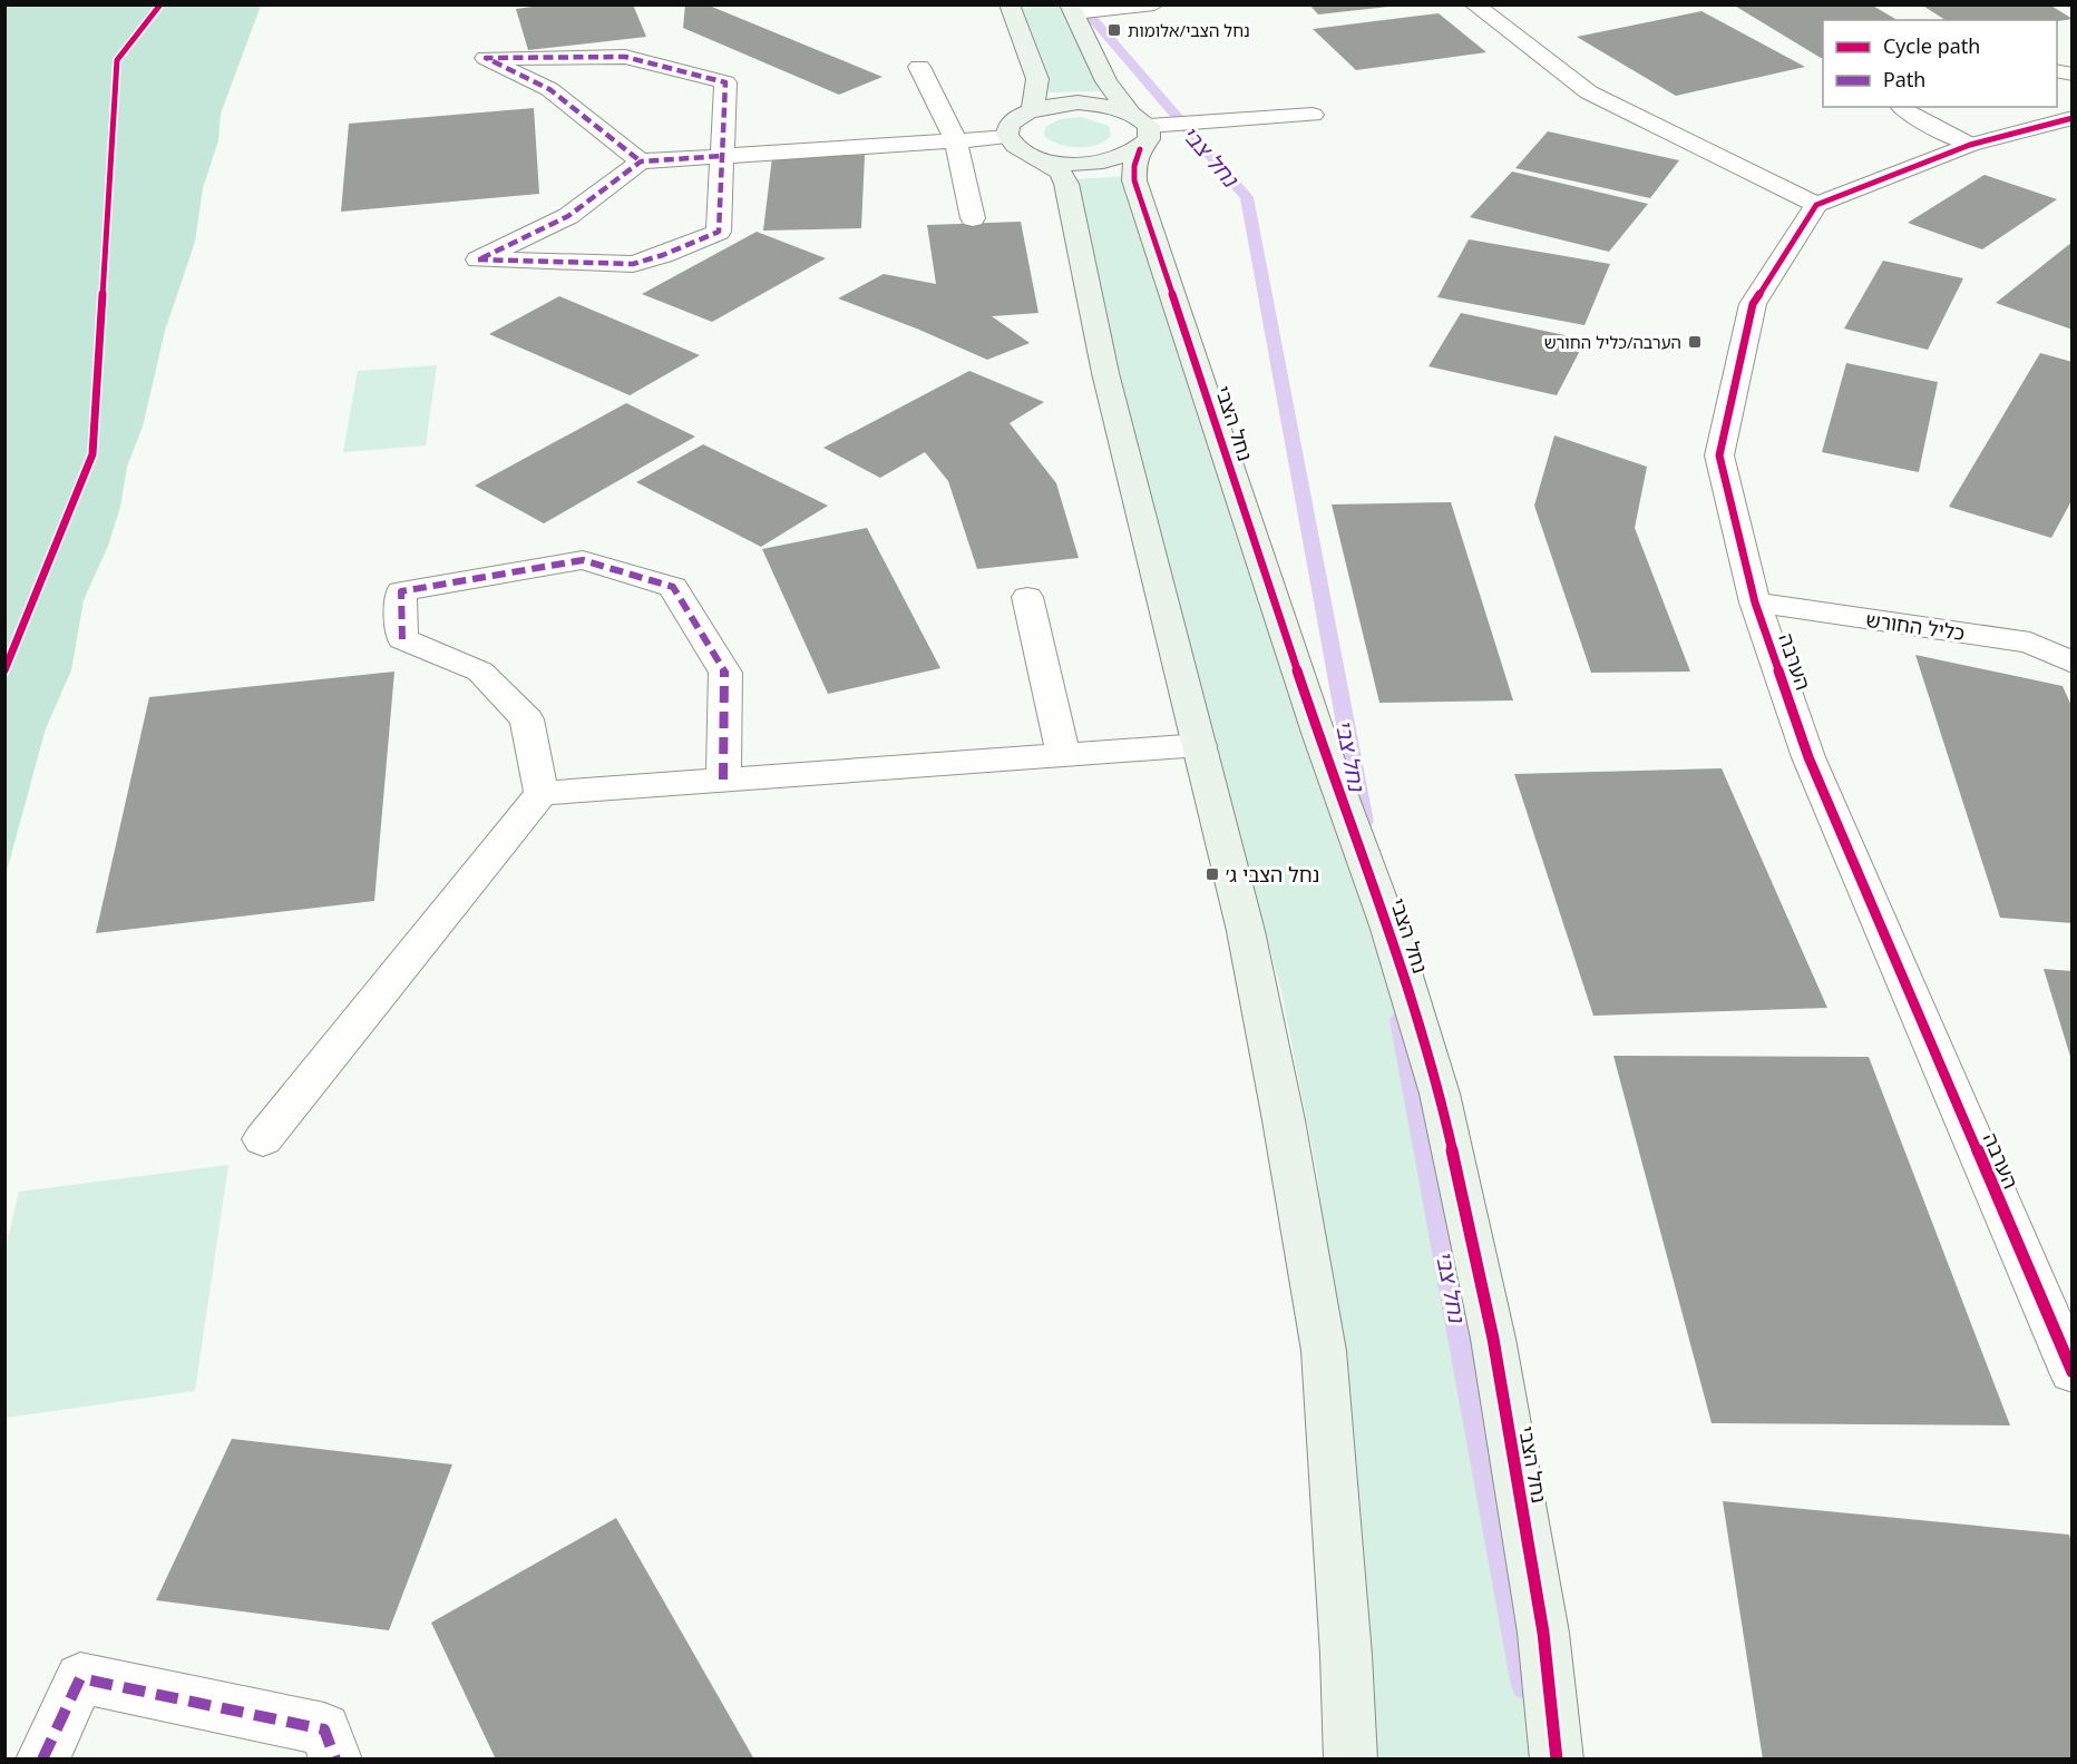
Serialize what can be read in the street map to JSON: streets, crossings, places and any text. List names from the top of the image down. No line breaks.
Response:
{"streets":{"street":["נחל הצבי","כליל החורש","הערבה"]},"crossings":[["כליל החורש","הערבה"]],"water":["נחל צבי"],"places":{"transit":["נחל הצבי/אלומות","הערבה/כליל החורש","נחל הצבי ג׳"]},"legend":["Cycle path","Path"]}
